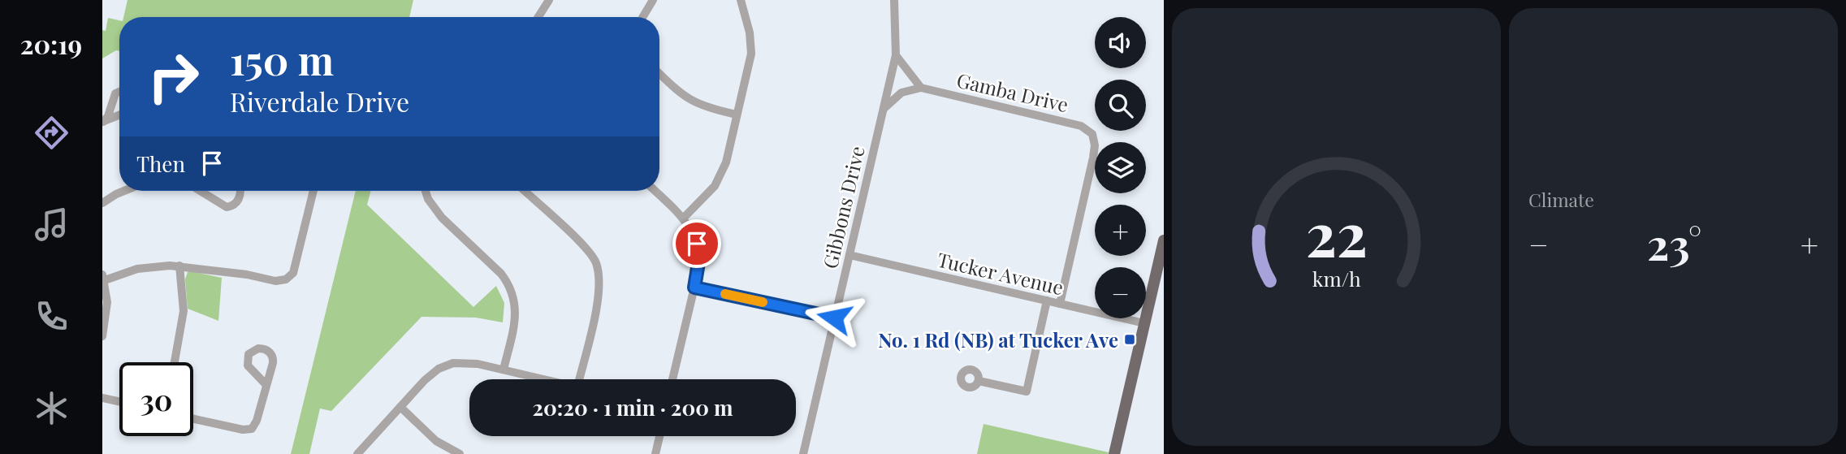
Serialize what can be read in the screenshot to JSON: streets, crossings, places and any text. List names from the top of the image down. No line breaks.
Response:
{"streets":{"street":["Gamba Drive","Gibbons Drive","Tucker Avenue"]},"crossings":[["Gamba Drive","Tucker Avenue"],["Gibbons Drive","Tucker Avenue"]],"places":{"transit":["No. 1 Rd (NB) at Tucker Ave"]},"page":{"tabs":"20:19","tile":"Climate","map_buttons":["+","−"],"turn":["150 m","Riverdale Drive"],"then":"Then","heat":["−","23°","+"],"limit":"30","trip":"20:20 · 1 min · 200 m","gauge":["22","km/h"]}}
